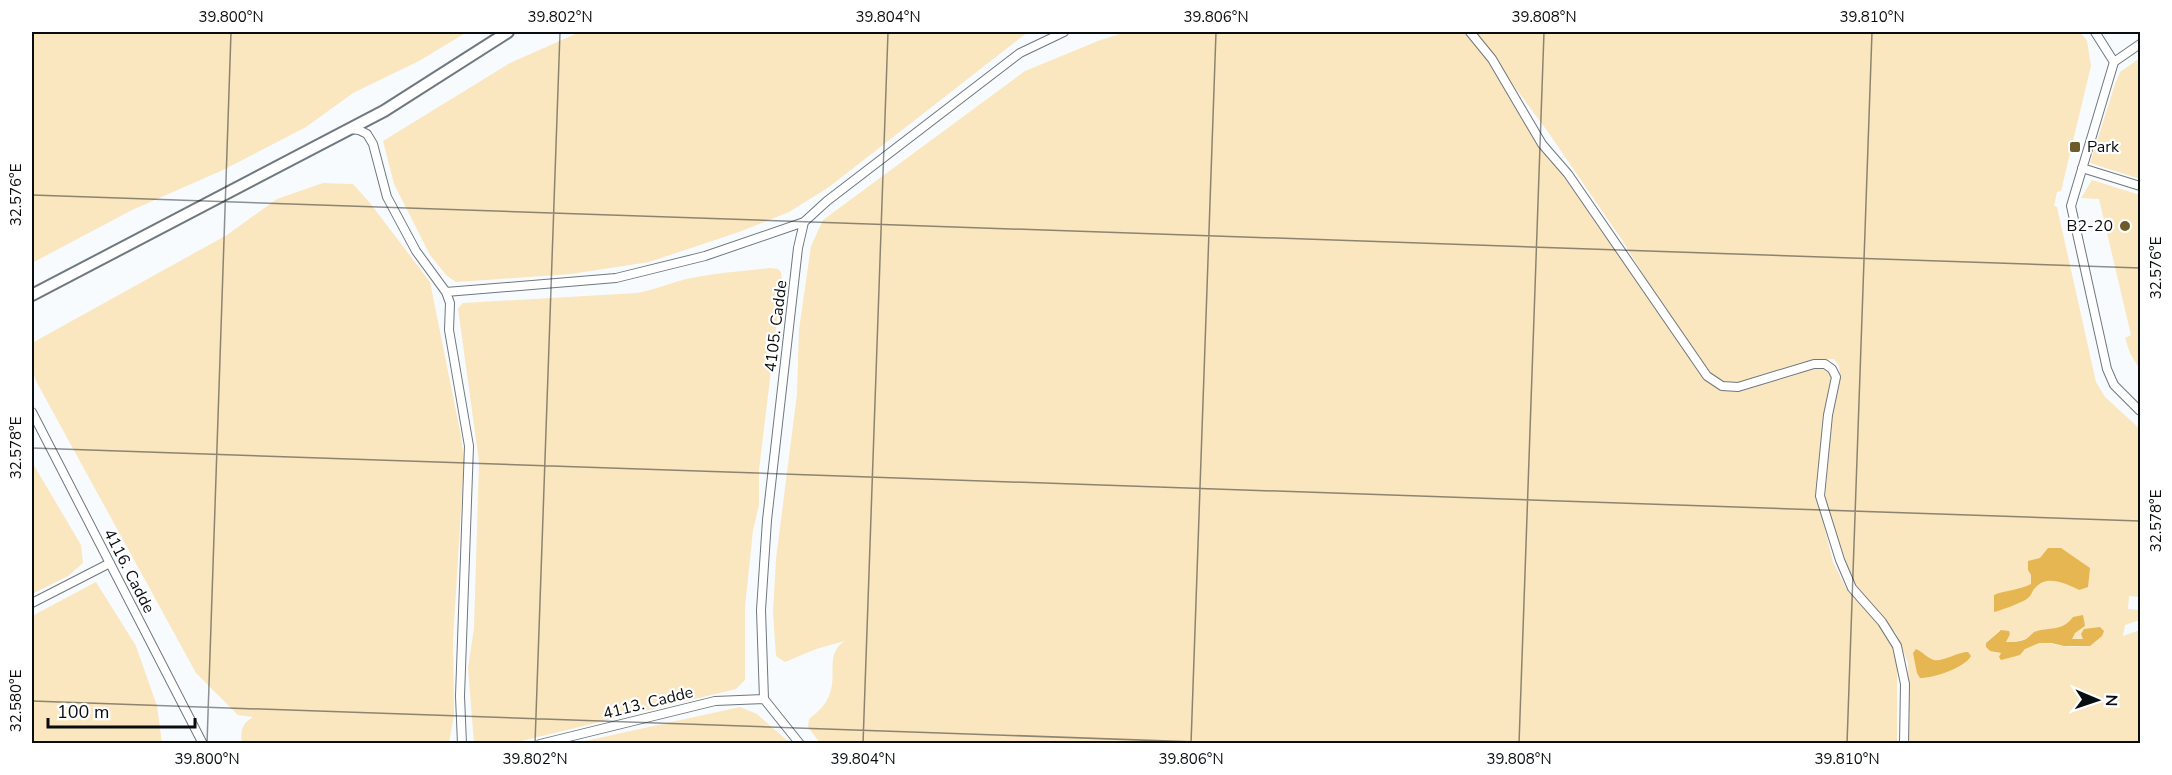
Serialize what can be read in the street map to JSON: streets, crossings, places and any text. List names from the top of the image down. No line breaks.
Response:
{"streets":{"street":["4105. Cadde","4116. Cadde","4113. Cadde"]},"crossings":[["4105. Cadde","4113. Cadde"]],"places":{"transit":["Park"],"other":["B2-20"]},"scale_bar":"100 m","north":"right","coordinates":["39.800°N","39.802°N","39.804°N","39.806°N","39.808°N","39.810°N","32.576°E","32.578°E","32.580°E"]}
